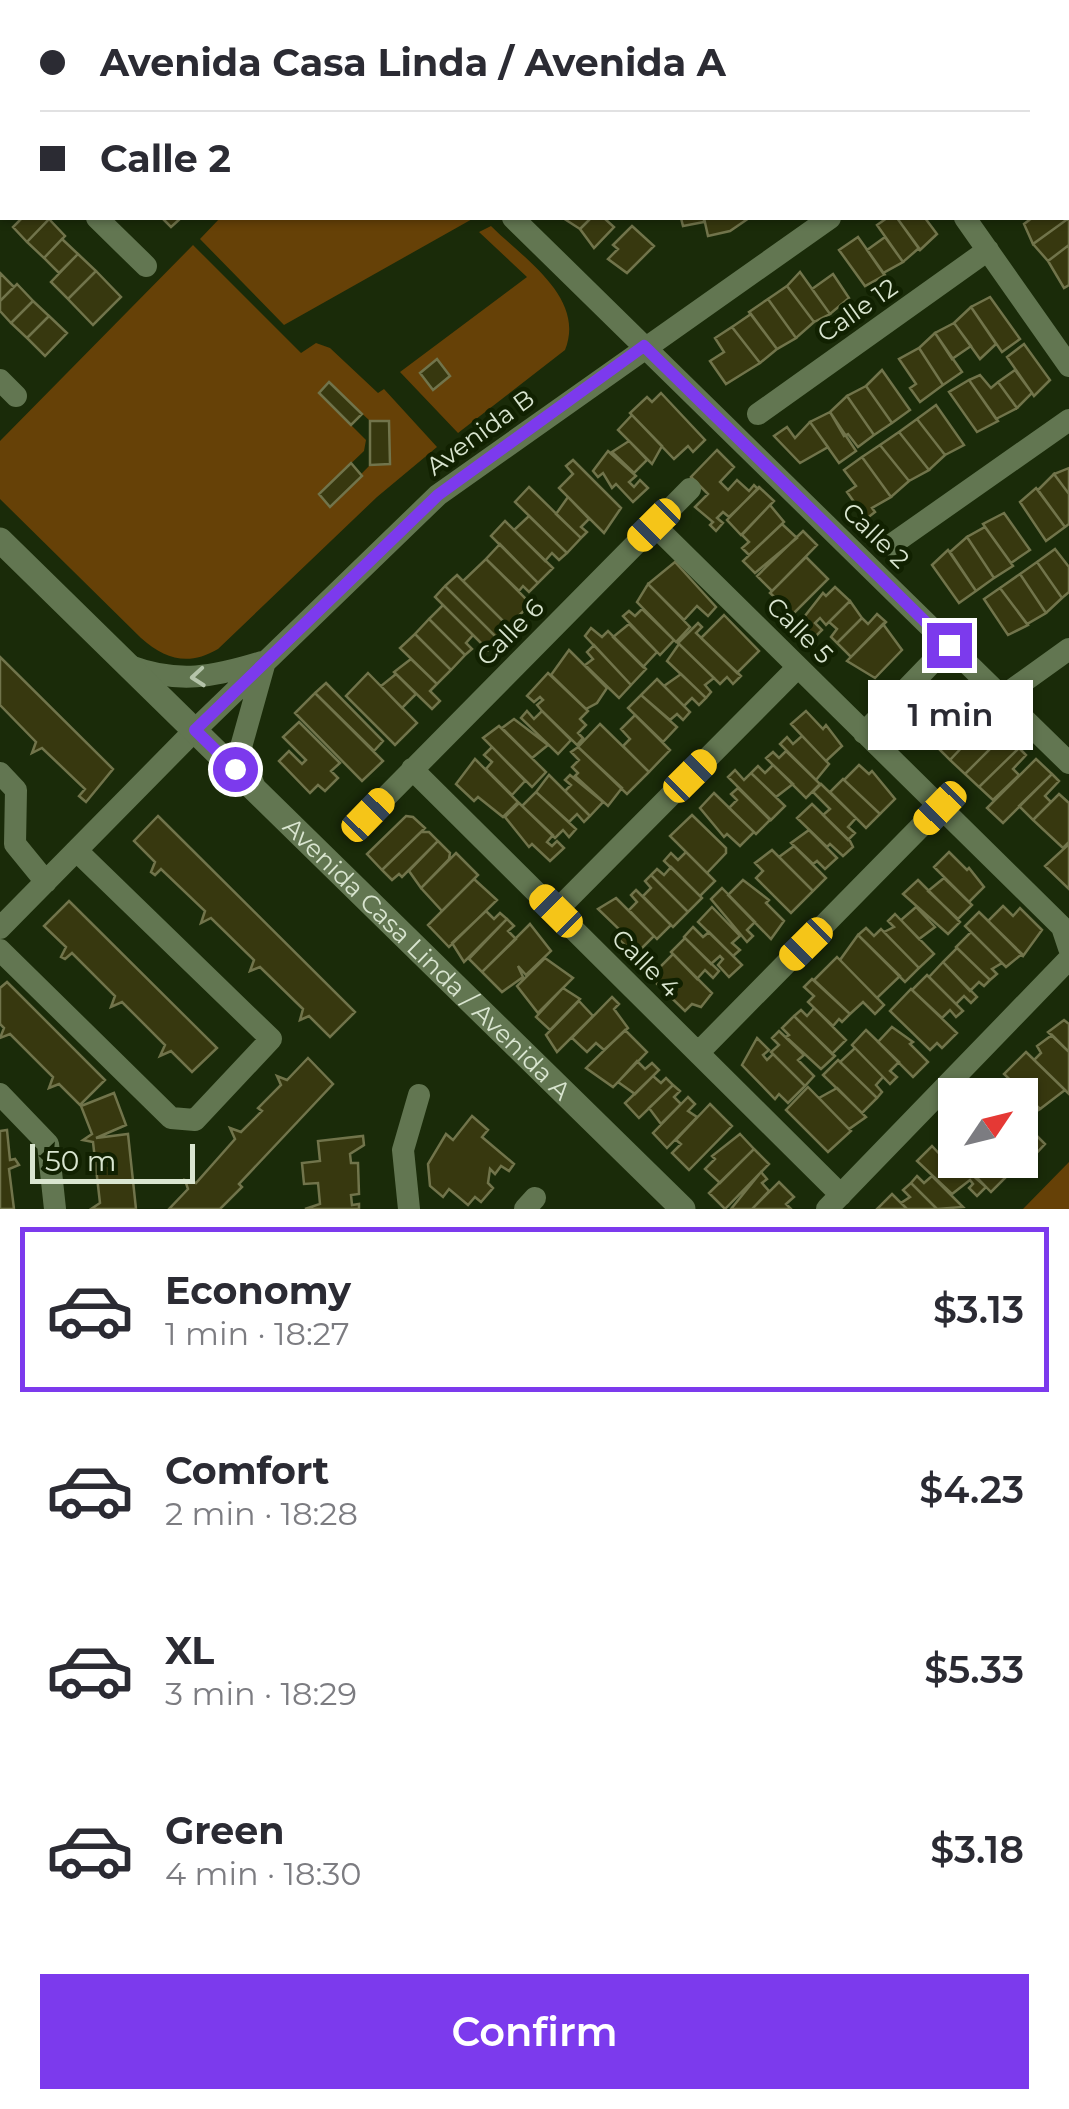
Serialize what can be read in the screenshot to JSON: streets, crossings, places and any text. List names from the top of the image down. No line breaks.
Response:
{"streets":{"street":["Calle 12","Avenida B","Calle 2","Calle 5","Calle 6","Avenida Casa Linda / Avenida A","Calle 4"]},"crossings":[["Avenida B","Calle 2"],["Avenida B","Avenida Casa Linda / Avenida A"],["Calle 5","Calle 6"],["Calle 6","Calle 4"]],"scale_bar":"50 m","north":"top right","page":{"banner":["Avenida Casa Linda / Avenida A","Calle 2"],"bubble":"1 min","scale":"50 m","list":[{"name":"Economy","note":"1 min · 18:27","value":"$3.13"},{"name":"Comfort","note":"2 min · 18:28","value":"$4.23"},{"name":"XL","note":"3 min · 18:29","value":"$5.33"},{"name":"Green","note":"4 min · 18:30","value":"$3.18"}],"buttons":"Confirm"}}
